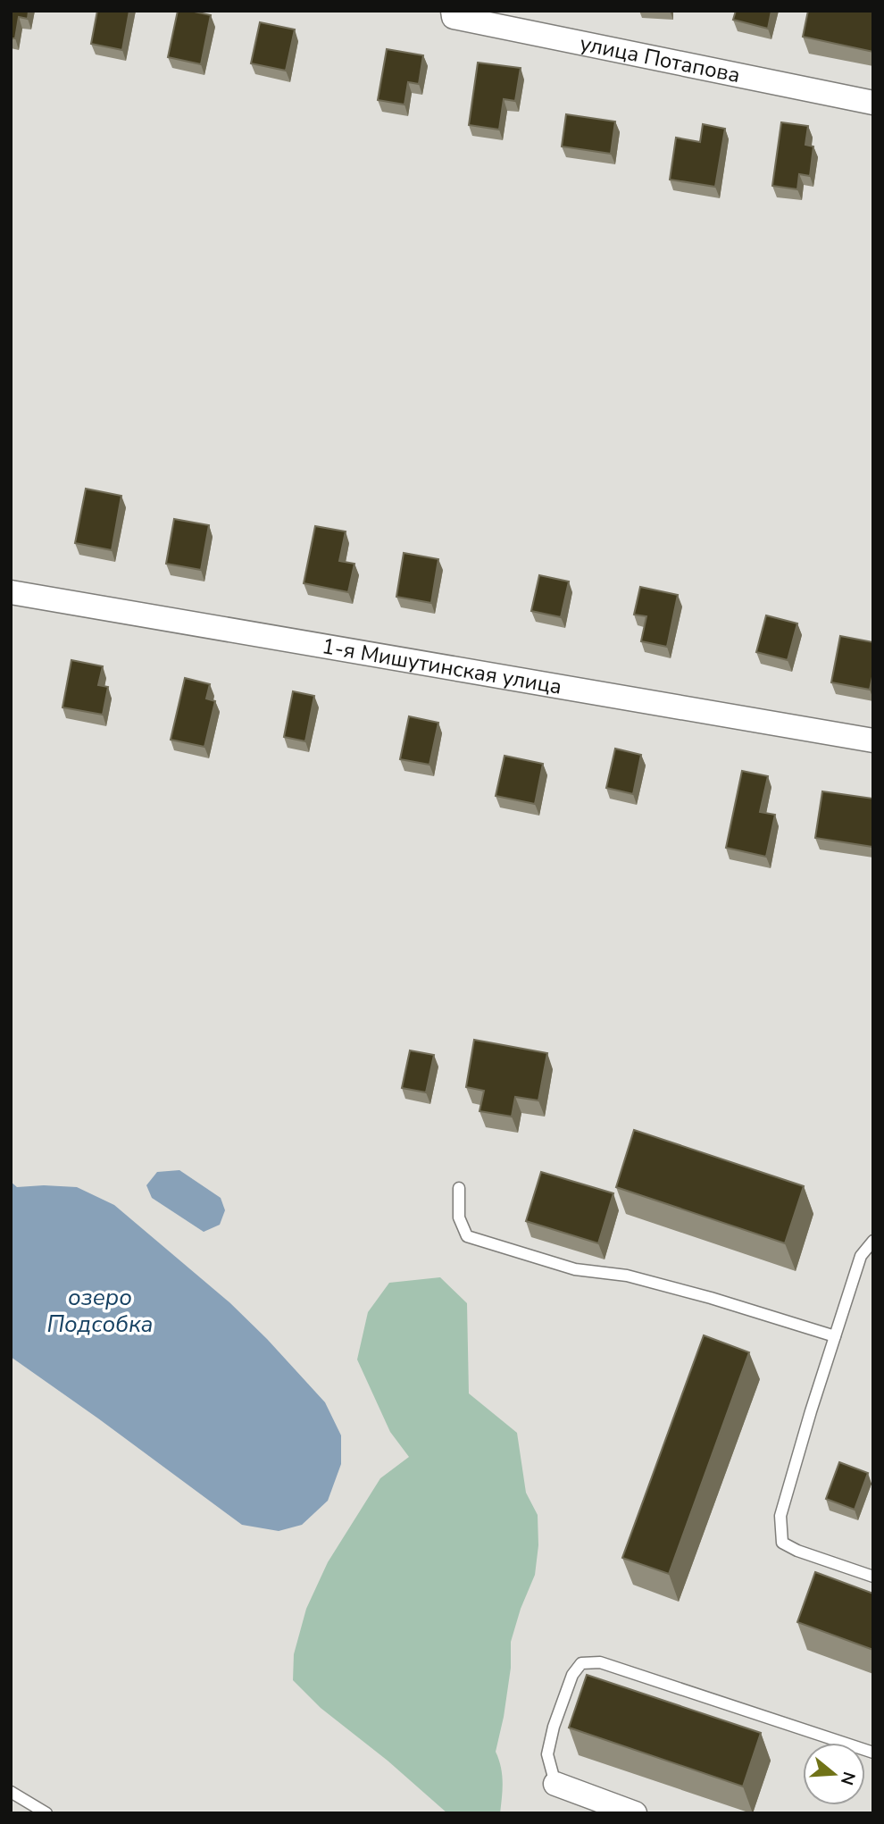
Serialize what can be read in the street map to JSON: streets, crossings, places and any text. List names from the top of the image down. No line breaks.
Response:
{"streets":{"street":["улица Потапова","1-я Мишутинская улица"]},"water":["озеро Подсобка"],"north":"right"}
